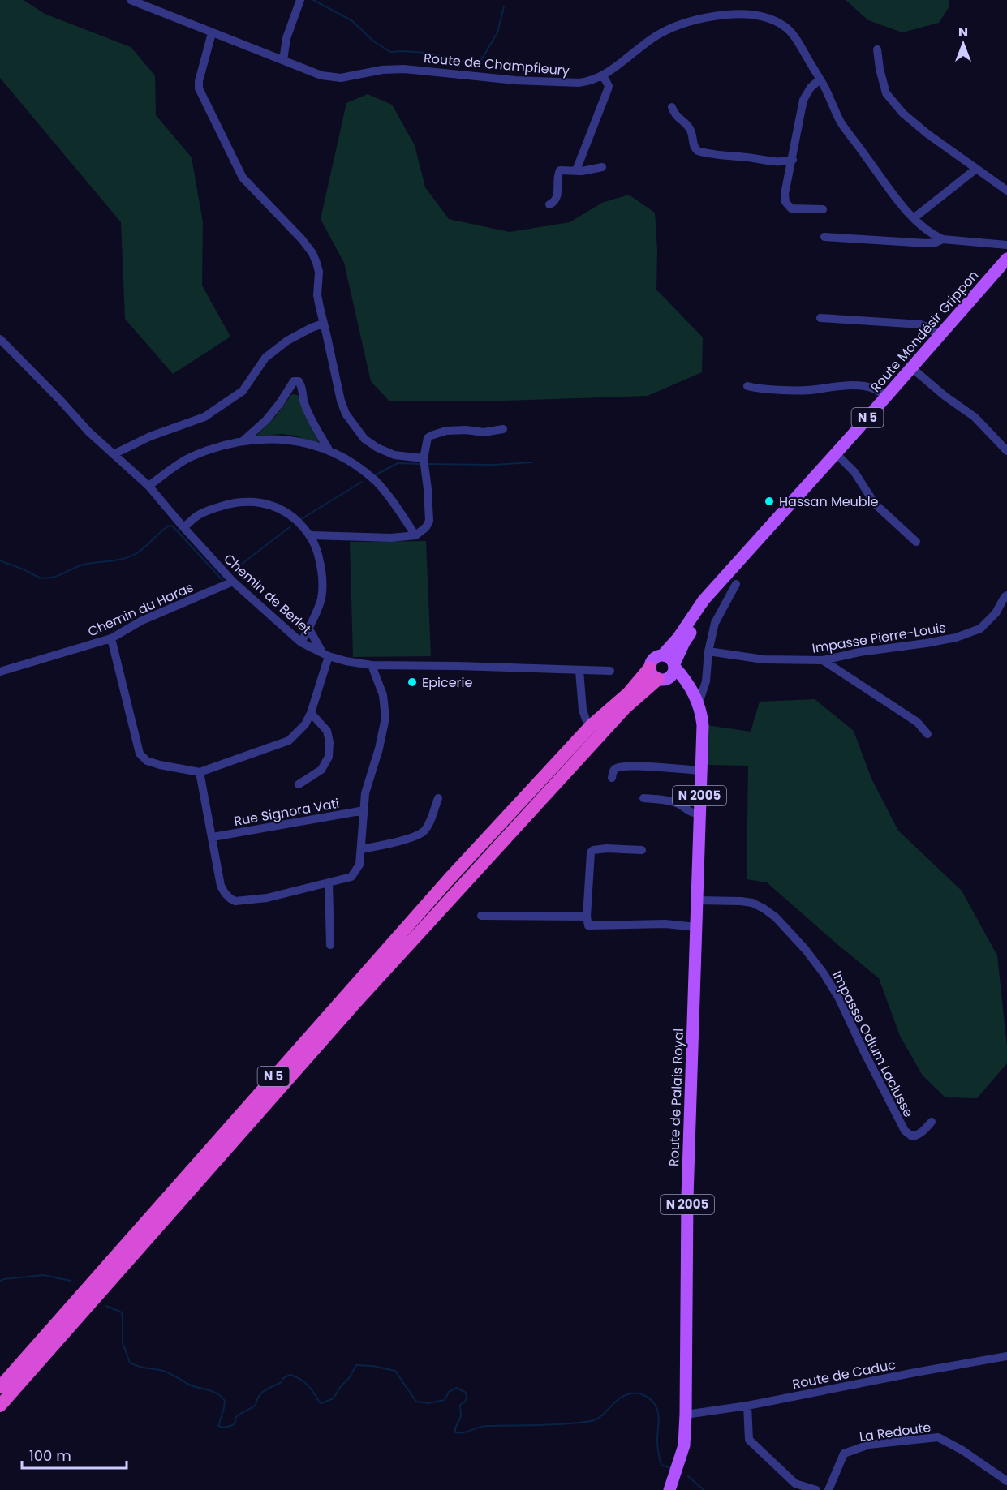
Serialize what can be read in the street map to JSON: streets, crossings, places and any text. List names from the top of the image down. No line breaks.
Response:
{"streets":{"highway":["N 5"],"main road":["Route Mondésir Grippon","N 2005","Route de Palais Royal"],"street":["Route de Champfleury","Chemin de Berlet","Chemin du Haras","Impasse Pierre-Louis","Rue Signora Vati","Impasse Odlum Laclusse","Route de Caduc","La Redoute"]},"crossings":[["Route Mondésir Grippon","N 5"],["Route Mondésir Grippon","Route de Palais Royal"],["N 5","Route de Palais Royal"],["Chemin de Berlet","Chemin du Haras"],["Impasse Odlum Laclusse","Route de Palais Royal"],["Route de Palais Royal","Route de Caduc"]],"places":["Hassan Meuble","Epicerie"],"scale_bar":"100 m","north":"top"}
